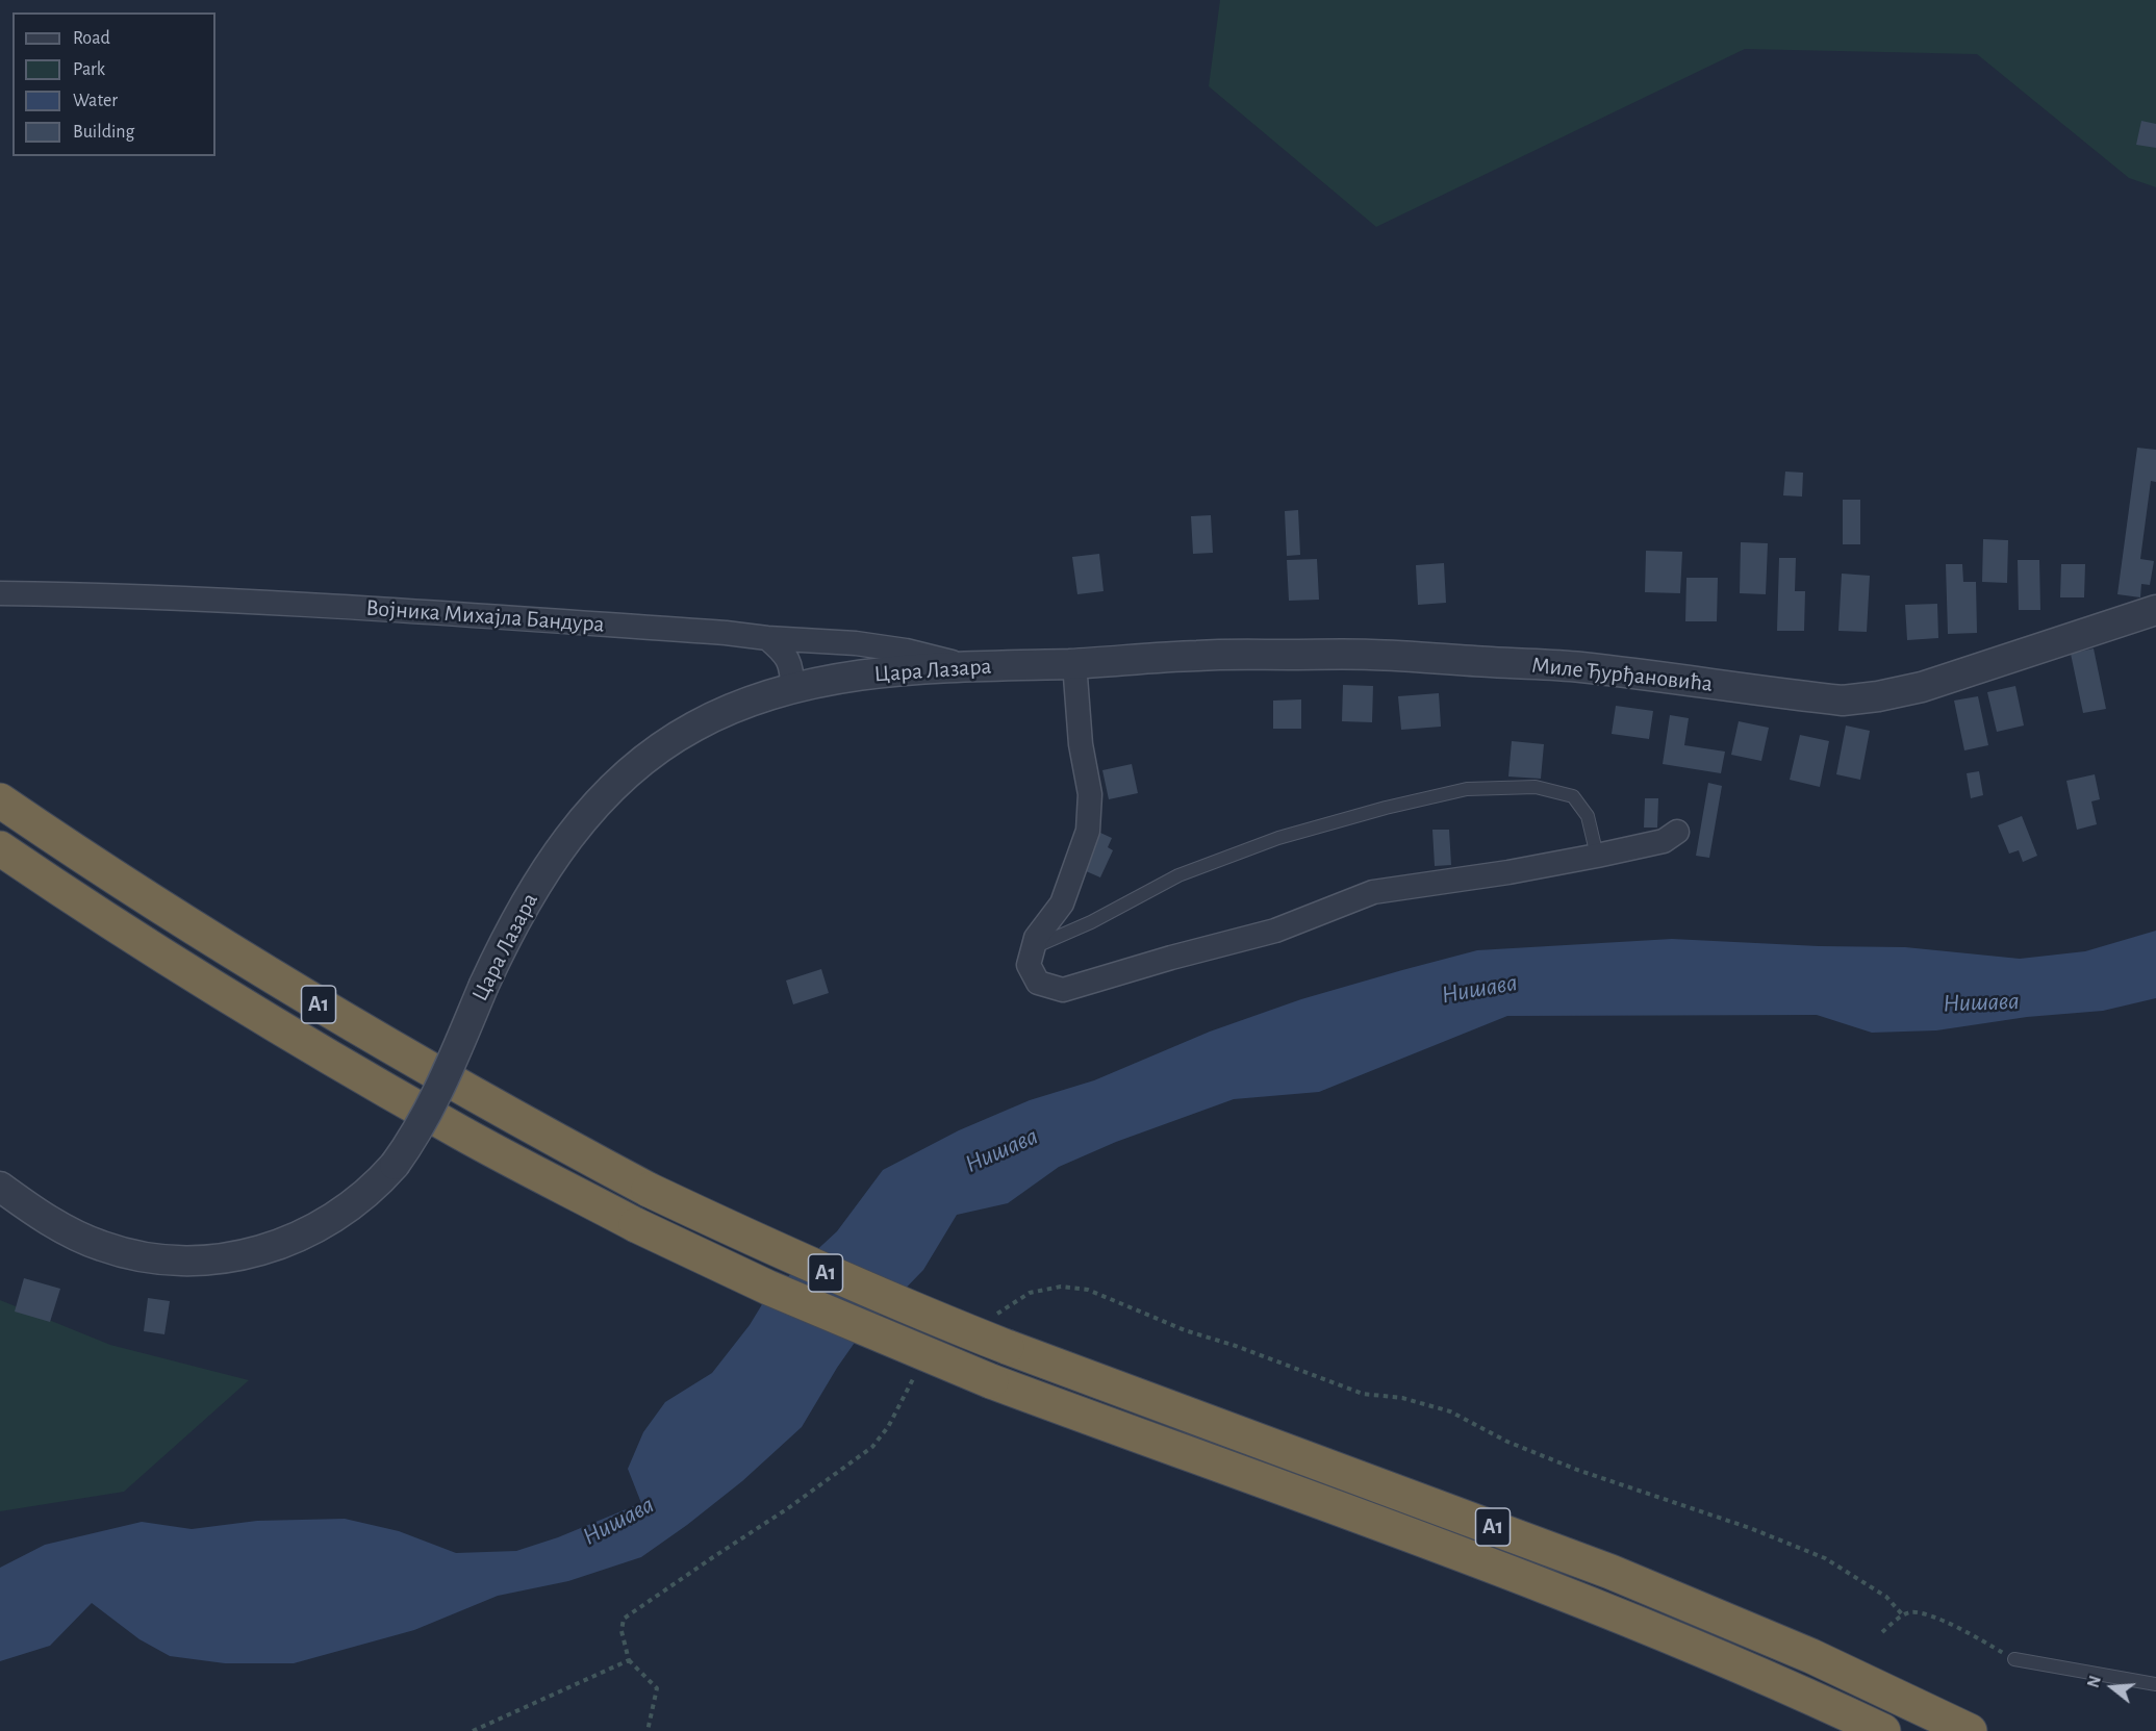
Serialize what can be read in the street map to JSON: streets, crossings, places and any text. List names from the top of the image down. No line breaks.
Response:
{"streets":{"highway":["A1"],"street":["Војника Михајла Бандура","Цара Лазара","Миле Ђурђановића"]},"crossings":[["Војника Михајла Бандура","Цара Лазара"],["Цара Лазара","Миле Ђурђановића"]],"water":["Нишава"],"legend":["Road","Park","Water","Building"],"north":"left"}
